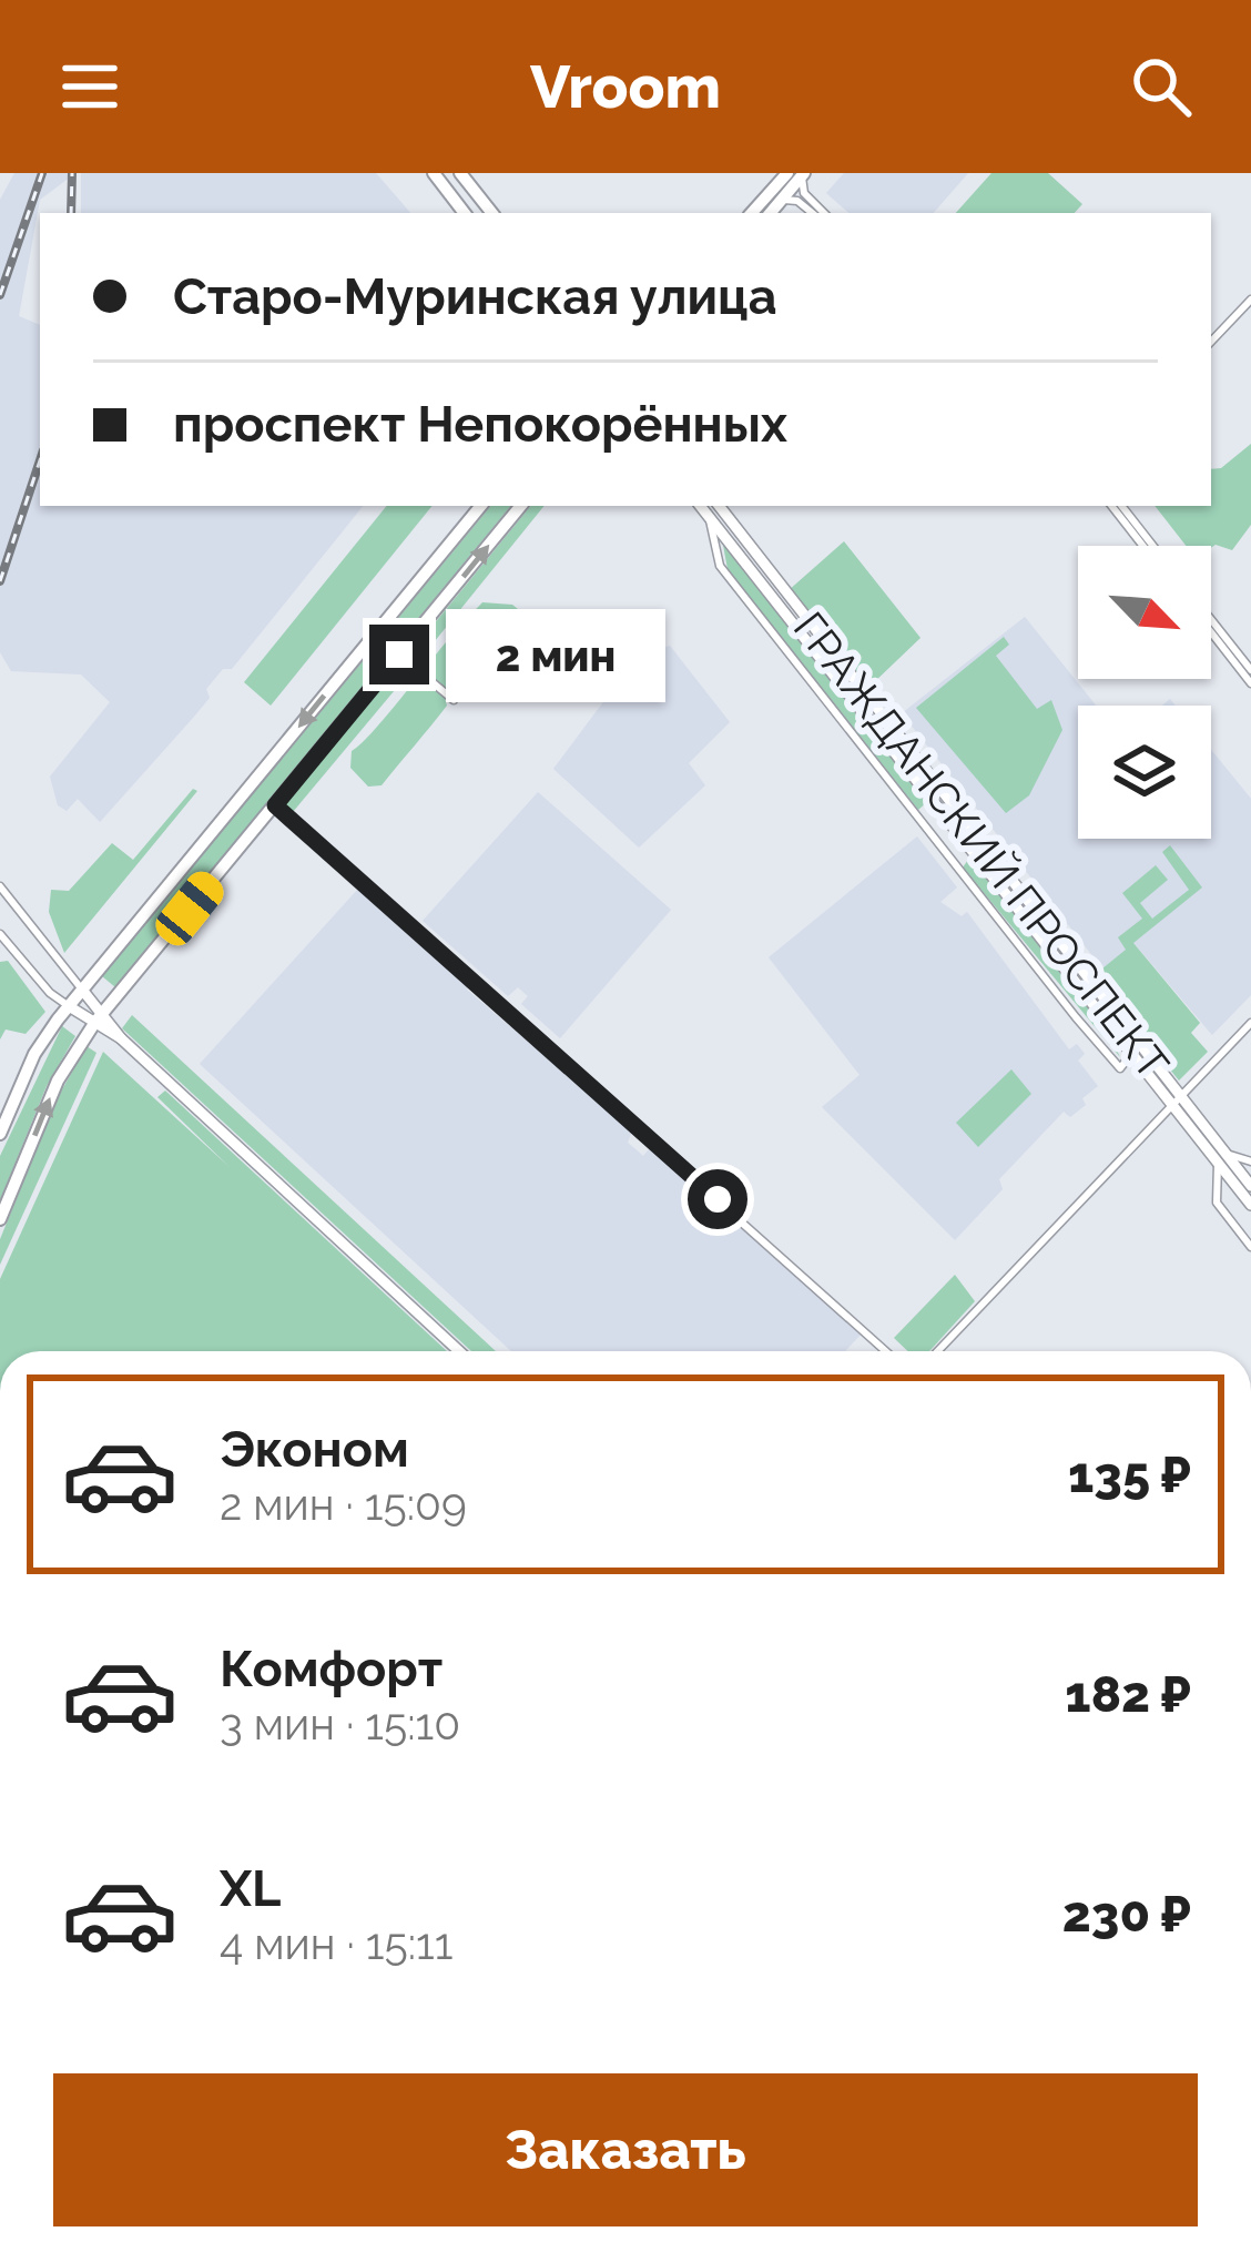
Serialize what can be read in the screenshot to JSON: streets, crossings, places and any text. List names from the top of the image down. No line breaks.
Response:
{"streets":{"main road":["ГРАЖДАНСКИЙ ПРОСПЕКТ"]},"north":"bottom right","page":{"header":"Vroom","banner":["Старо-Муринская улица","проспект Непокорённых"],"bubble":"2 мин","list":[{"name":"Эконом","note":"2 мин · 15:09","value":"135 ₽"},{"name":"Комфорт","note":"3 мин · 15:10","value":"182 ₽"},{"name":"XL","note":"4 мин · 15:11","value":"230 ₽"}],"buttons":"Заказать"}}
